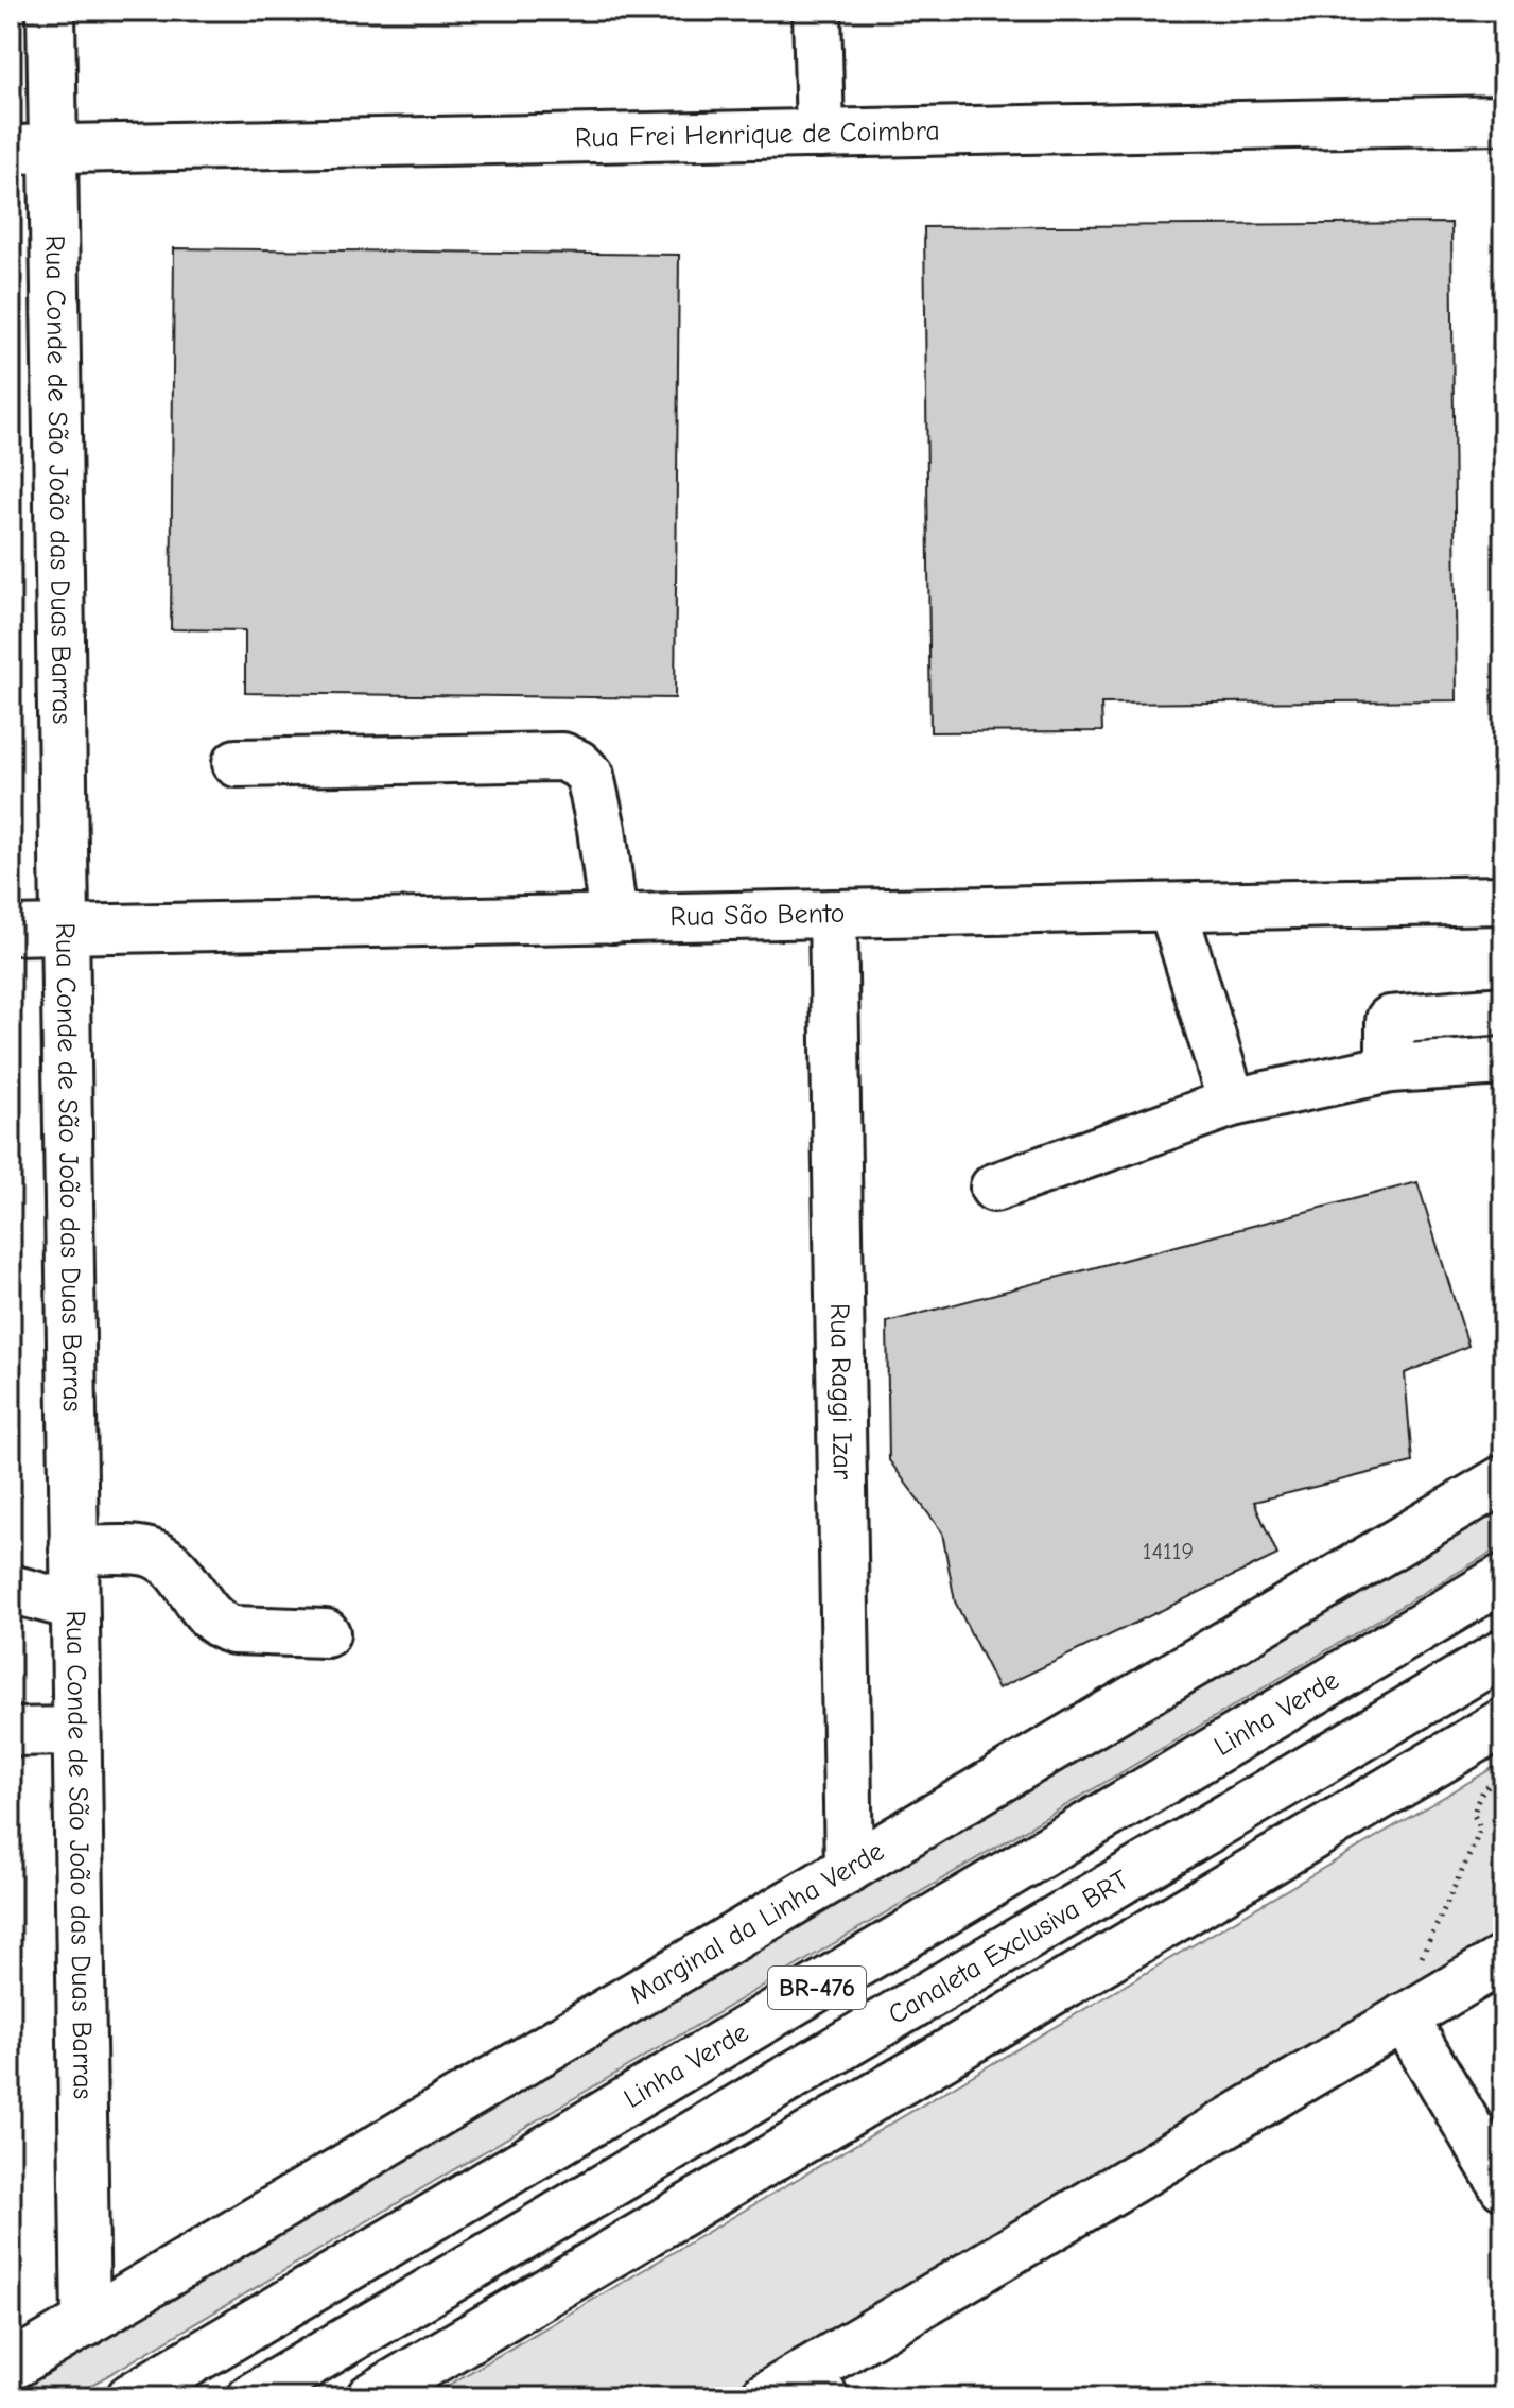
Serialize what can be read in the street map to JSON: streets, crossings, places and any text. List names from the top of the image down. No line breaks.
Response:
{"streets":{"main road":["Rua Frei Henrique de Coimbra","Rua Conde de São João das Duas Barras","Rua São Bento","Rua Raggi Izar","Linha Verde","Marginal da Linha Verde","Canaleta Exclusiva BRT","BR-476"]},"crossings":[["Rua Frei Henrique de Coimbra","Rua Conde de São João das Duas Barras"],["Rua Conde de São João das Duas Barras","Rua São Bento"],["Rua Conde de São João das Duas Barras","Marginal da Linha Verde"],["Rua São Bento","Rua Raggi Izar"],["Rua Raggi Izar","Marginal da Linha Verde"]],"house_numbers":["14119"]}
